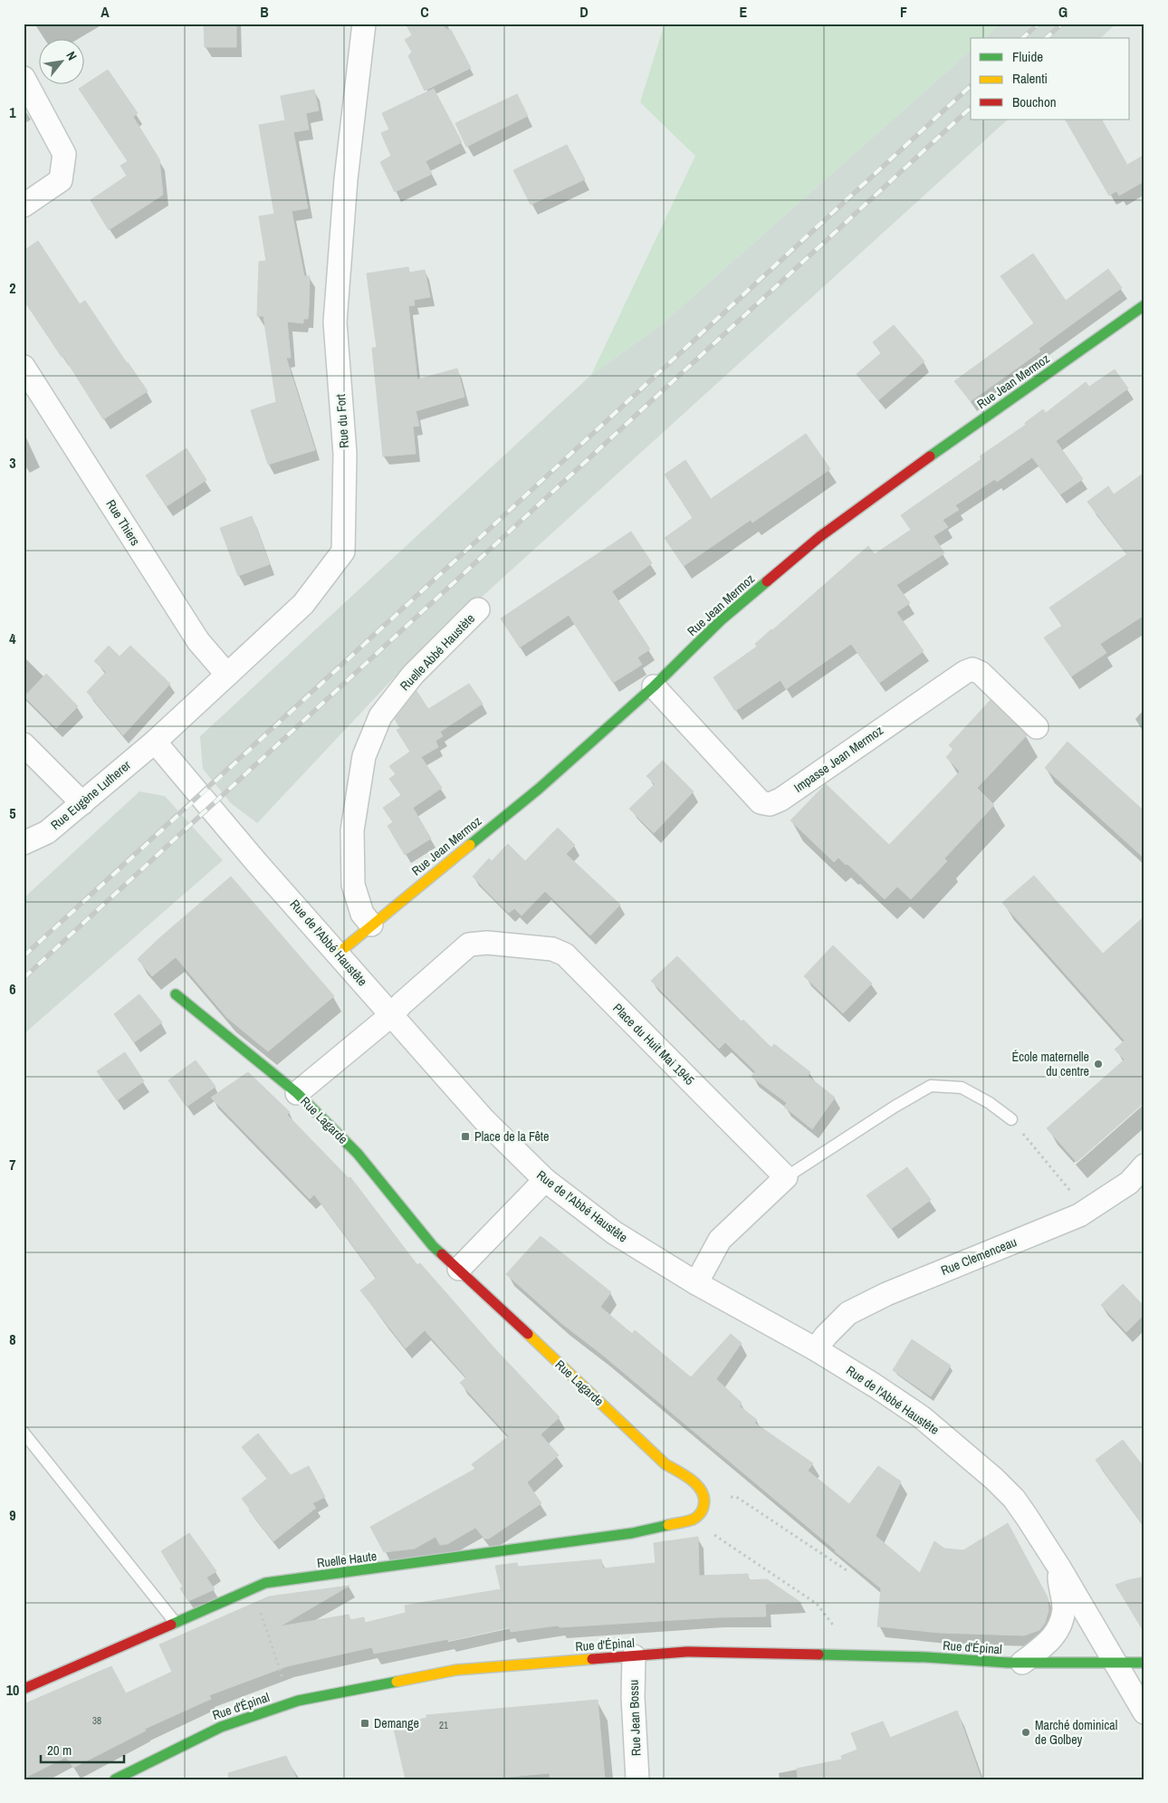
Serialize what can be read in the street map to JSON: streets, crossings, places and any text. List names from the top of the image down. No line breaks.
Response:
{"streets":{"street":["Rue Jean Mermoz","Rue du Fort","Rue Thiers","Ruelle Abbé Haustète","Impasse Jean Mermoz","Rue Eugène Lutherer","Rue de l'Abbé Haustête","Place du Huit Mai 1945","Rue Lagarde","Rue Clemenceau","Ruelle Haute","Rue d'Épinal","Rue Jean Bossu"]},"crossings":[["Rue Jean Mermoz","Ruelle Abbé Haustète"],["Rue Jean Mermoz","Impasse Jean Mermoz"],["Rue Jean Mermoz","Rue de l'Abbé Haustête"],["Rue du Fort","Rue Thiers"],["Rue du Fort","Rue Eugène Lutherer"],["Rue du Fort","Rue de l'Abbé Haustête"],["Rue Eugène Lutherer","Rue de l'Abbé Haustête"],["Rue de l'Abbé Haustête","Place du Huit Mai 1945"],["Rue de l'Abbé Haustête","Rue Lagarde"],["Rue de l'Abbé Haustête","Rue Clemenceau"],["Rue de l'Abbé Haustête","Rue d'Épinal"],["Place du Huit Mai 1945","Rue Lagarde"],["Rue d'Épinal","Rue Jean Bossu"]],"places":{"other":["École maternelle du centre","Marché dominical de Golbey"],"transit":["Place de la Fête","Demange"]},"house_numbers":["38","21"],"legend":["Fluide","Ralenti","Bouchon"],"scale_bar":"20 m","north":"top right","grid":{"columns":["A","B","C","D","E","F","G"],"rows":["1","2","3","4","5","6","7","8","9","10"]}}
